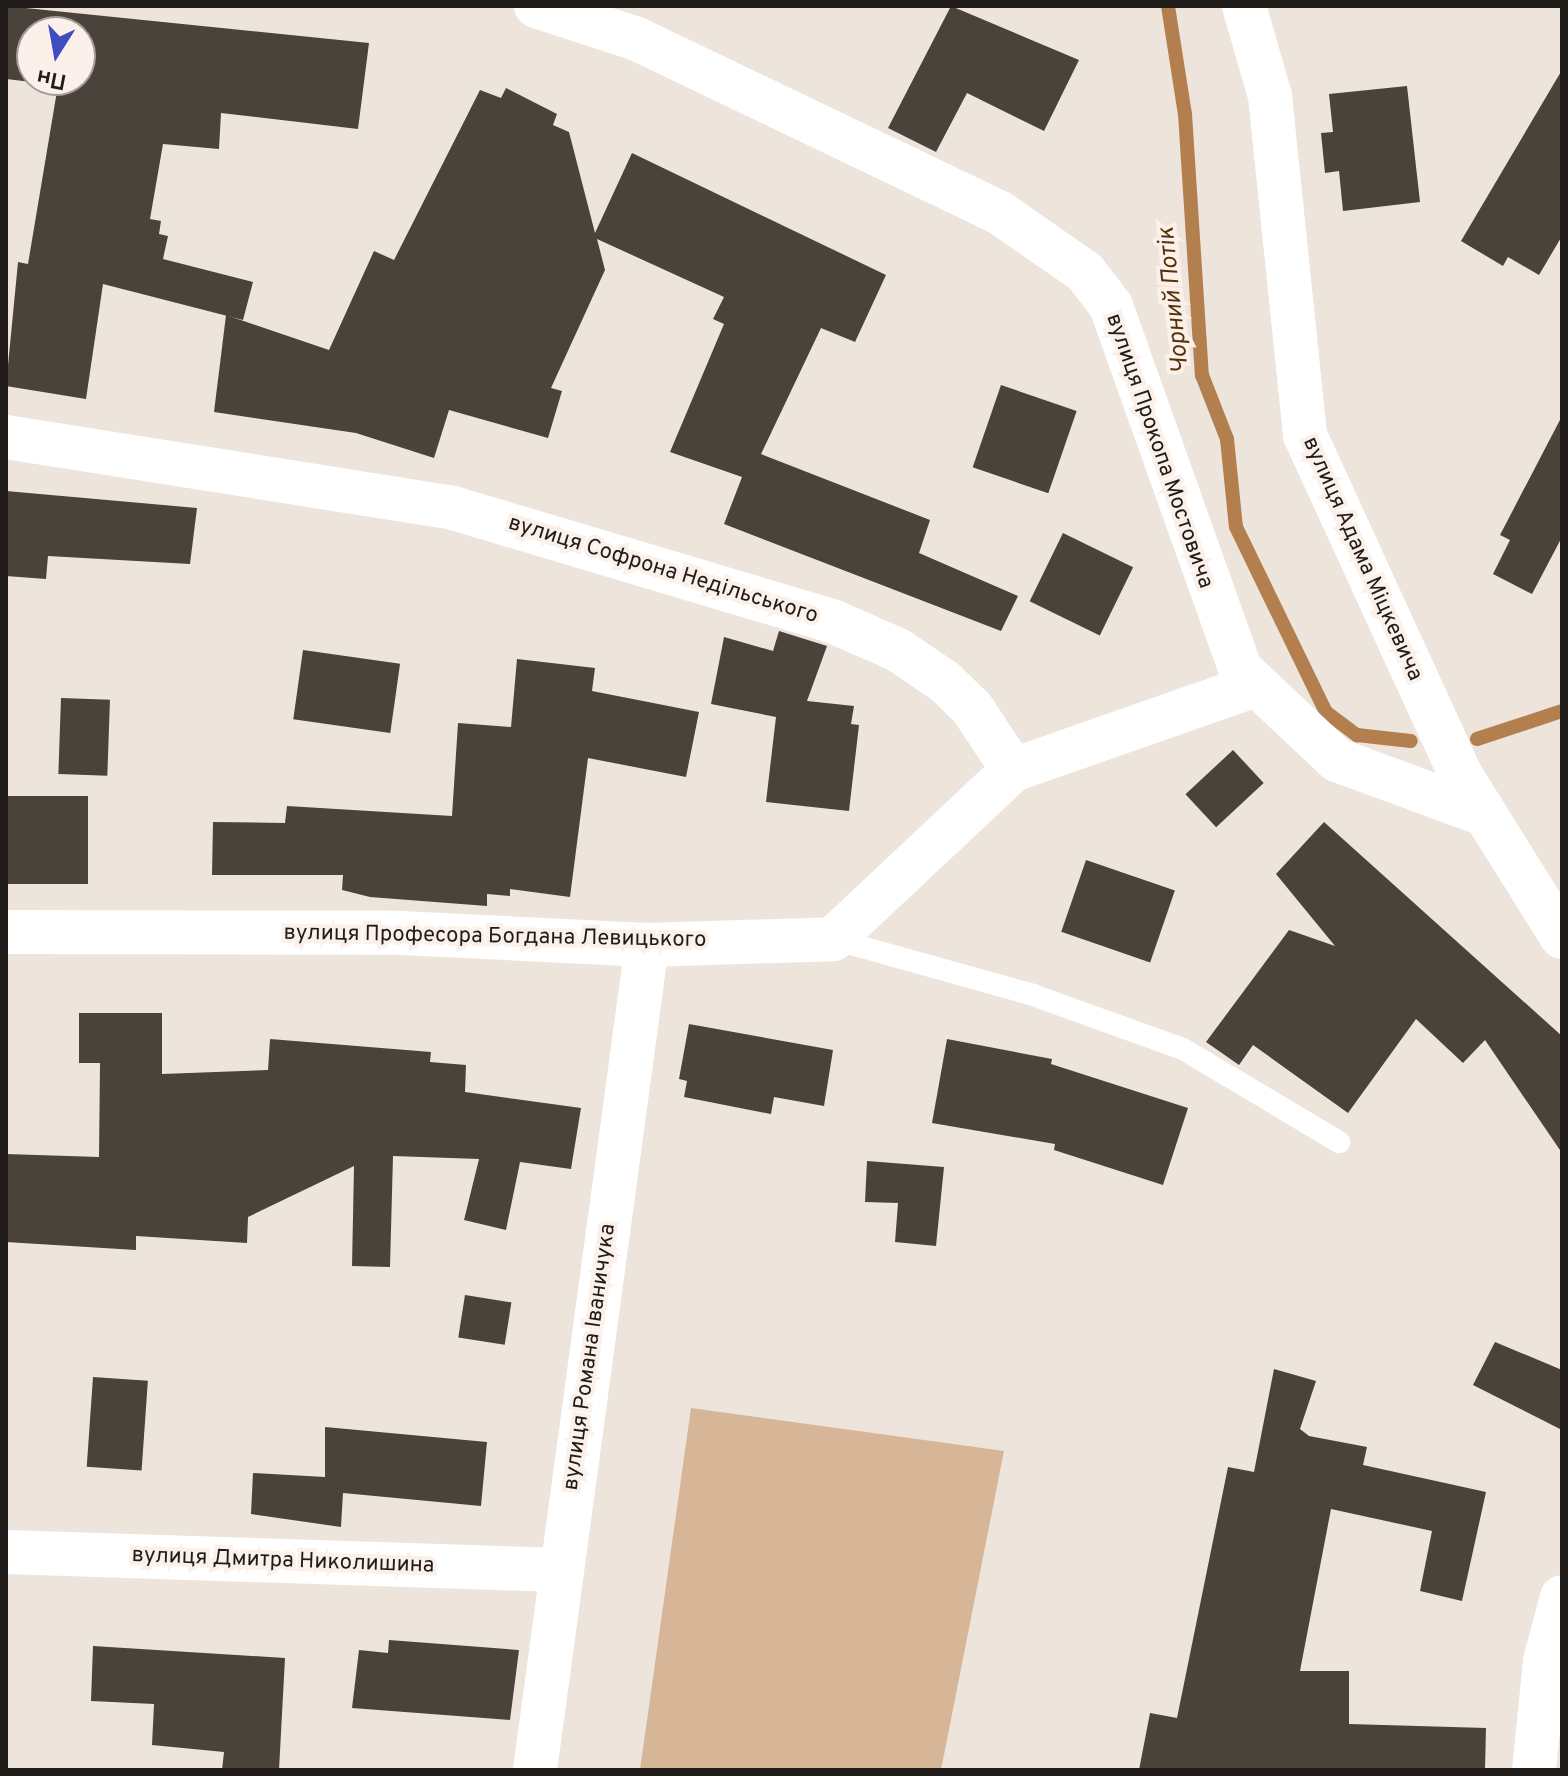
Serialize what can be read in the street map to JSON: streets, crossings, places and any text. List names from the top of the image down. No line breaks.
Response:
{"streets":{"street":["вулиця Прокопа Мостовича","вулиця Адама Міцкевича","вулиця Софрона Недільського","вулиця Професора Богдана Левицького","вулиця Романа Іваничука","вулиця Дмитра Николишина"]},"crossings":[["вулиця Прокопа Мостовича","вулиця Адама Міцкевича"],["вулиця Професора Богдана Левицького","вулиця Романа Іваничука"],["вулиця Романа Іваничука","вулиця Дмитра Николишина"]],"water":["Чорний Потік"],"north":"bottom"}
